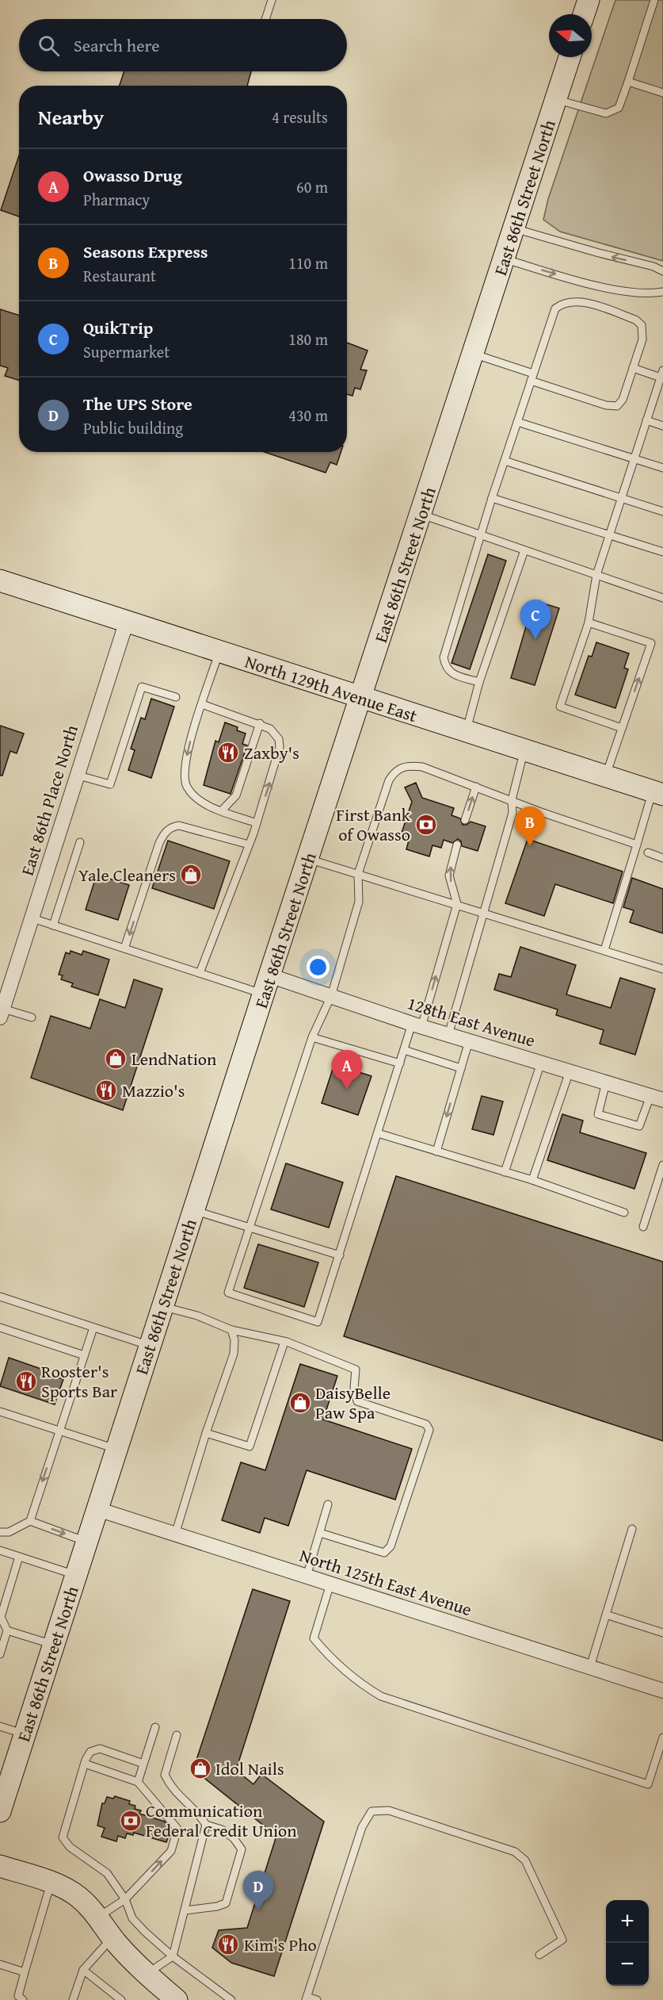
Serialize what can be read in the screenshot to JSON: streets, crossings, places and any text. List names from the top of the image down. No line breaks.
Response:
{"streets":{"main road":["East 86th Street North","North 129th Avenue East"],"street":["East 86th Place North","128th East Avenue","North 125th East Avenue"]},"crossings":[["East 86th Street North","North 129th Avenue East"],["East 86th Street North","128th East Avenue"],["East 86th Street North","North 125th East Avenue"],["North 129th Avenue East","East 86th Place North"]],"places":{"restaurant":["Zaxby's","Mazzio's","Rooster's Sports Bar","Kim's Pho"],"bank":["First Bank of Owasso","Communication Federal Credit Union"],"shop":["Yale Cleaners","LendNation","DaisyBelle Paw Spa","Idol Nails"]},"north":"left","page":{"search":"Search here","heading":["Nearby","4 results"],"list":[{"mark":"A","name":"Owasso Drug","note":"Pharmacy","value":"60 m"},{"mark":"B","name":"Seasons Express","note":"Restaurant","value":"110 m"},{"mark":"C","name":"QuikTrip","note":"Supermarket","value":"180 m"},{"mark":"D","name":"The UPS Store","note":"Public building","value":"430 m"}],"pins":["C","B","A","D"],"map_buttons":["+","−"]}}
